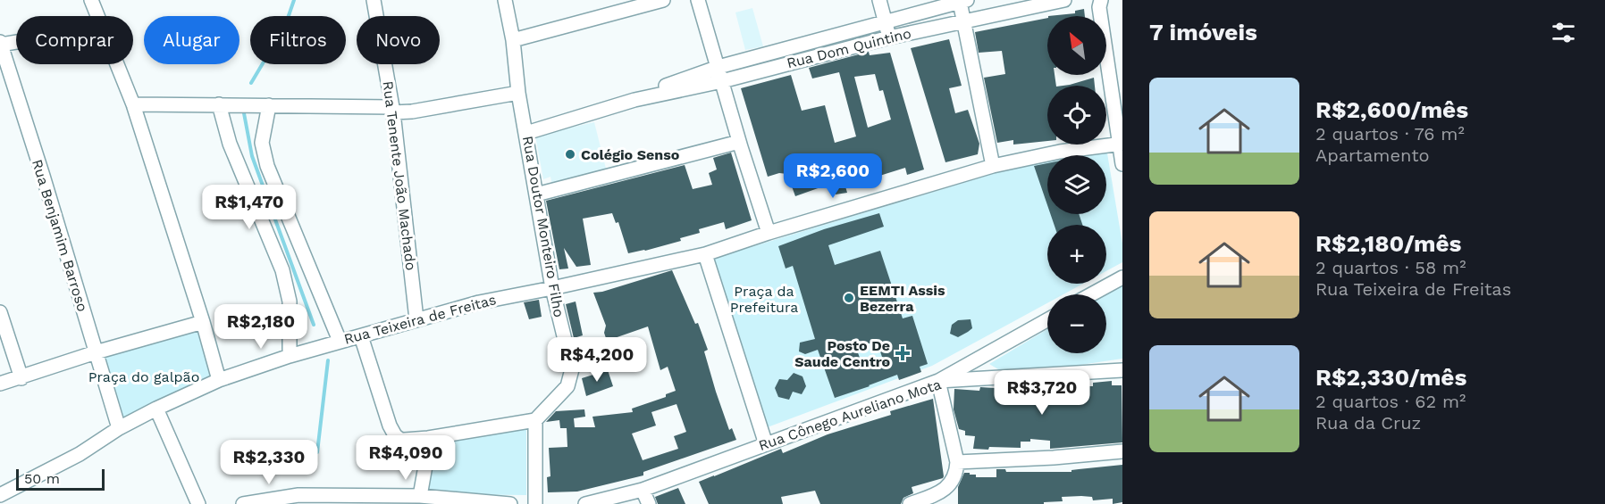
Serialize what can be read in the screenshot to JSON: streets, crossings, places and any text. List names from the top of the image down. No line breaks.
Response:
{"streets":{"street":["Rua Dom Quintino","Rua Tenente João Machado","Rua Doutor Monteiro Filho","Rua Benjamim Barroso","Rua Teixeira de Freitas","Rua Cônego Aureliano Mota"]},"crossings":[["Rua Dom Quintino","Rua Doutor Monteiro Filho"],["Rua Tenente João Machado","Rua Teixeira de Freitas"],["Rua Doutor Monteiro Filho","Rua Teixeira de Freitas"],["Rua Benjamim Barroso","Rua Teixeira de Freitas"]],"parks":["Praça da Prefeitura","Praça do galpão"],"places":{"other":["Colégio Senso","EEMTI Assis Bezerra"],"health":["Posto De Saude Centro"]},"scale_bar":"50 m","north":"top left","page":{"heading":"7 imóveis","map_buttons":["+","−"],"chip":["Comprar","Alugar","Filtros","Novo"],"list":[{"name":"R$2,600/mês","note":"2 quartos · 76 m² · Apartamento"},{"name":"R$2,180/mês","note":"2 quartos · 58 m² · Rua Teixeira de Freitas"},{"name":"R$2,330/mês","note":"2 quartos · 62 m² · Rua da Cruz"}],"price":["R$2,600","R$1,470","R$2,180","R$4,200","R$3,720","R$4,090","R$2,330"],"scale":"50 m"}}
